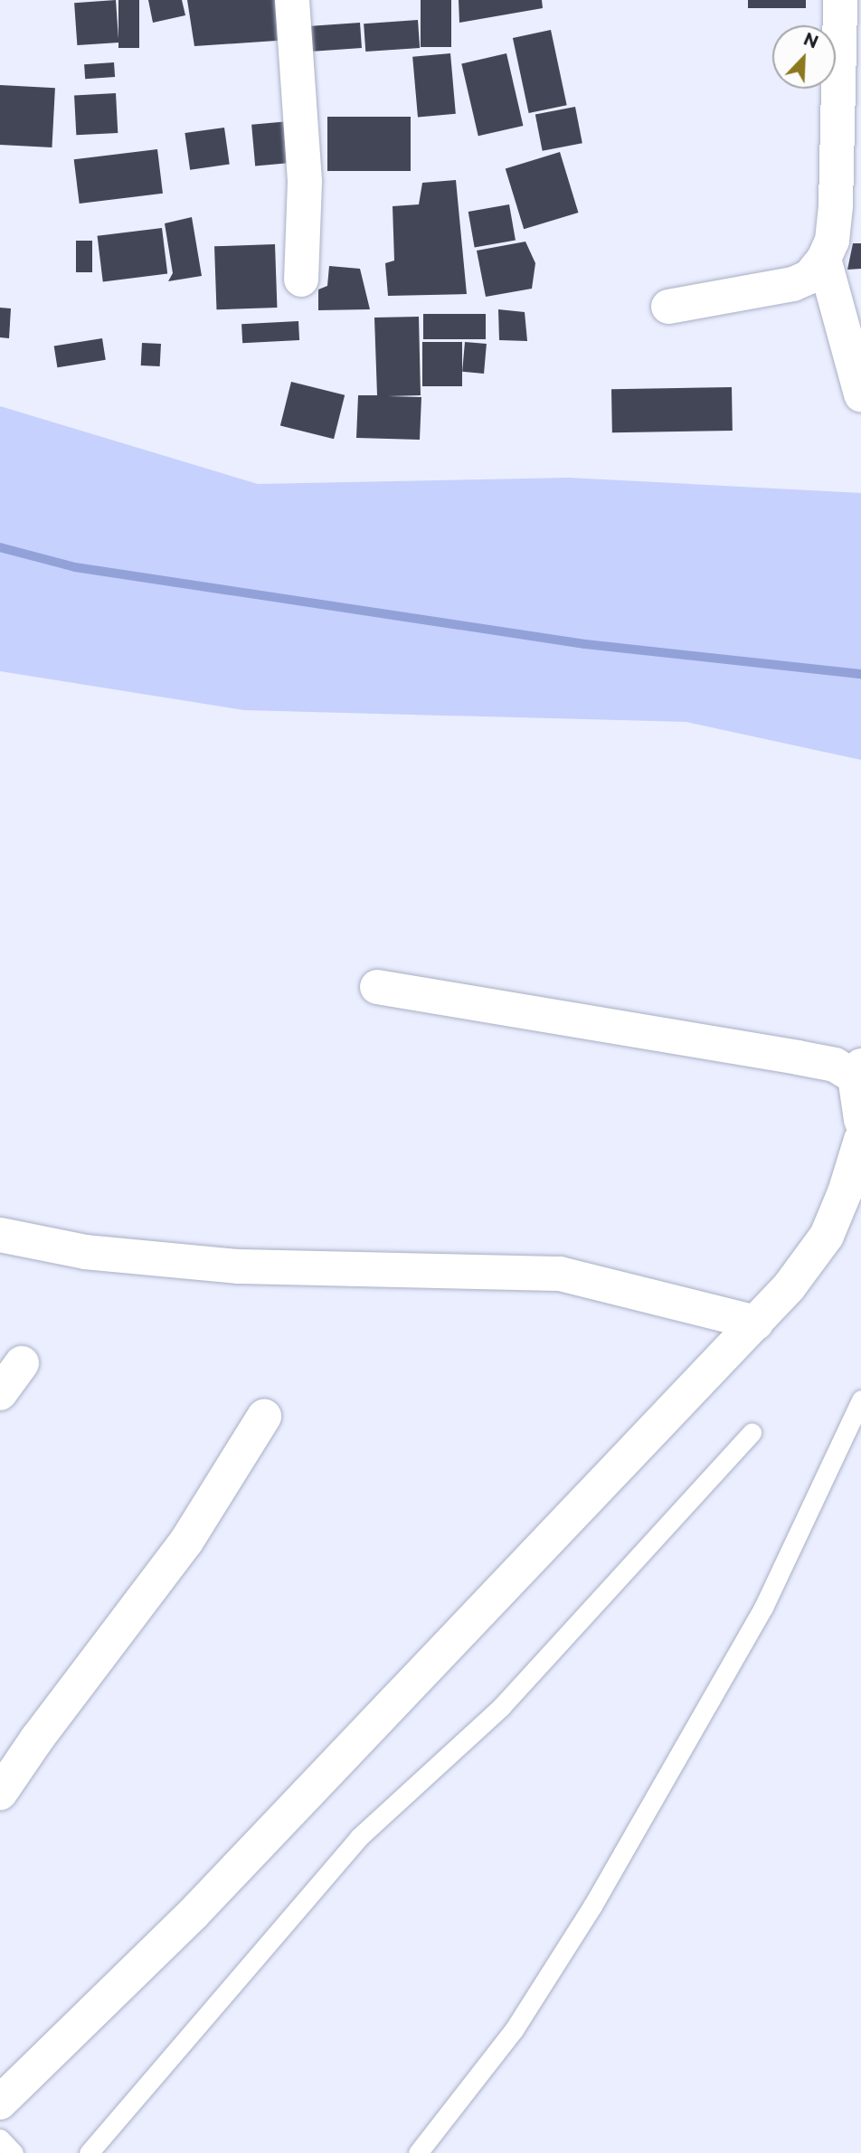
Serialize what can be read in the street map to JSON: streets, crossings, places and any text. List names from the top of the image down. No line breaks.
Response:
{"north":"top right"}
